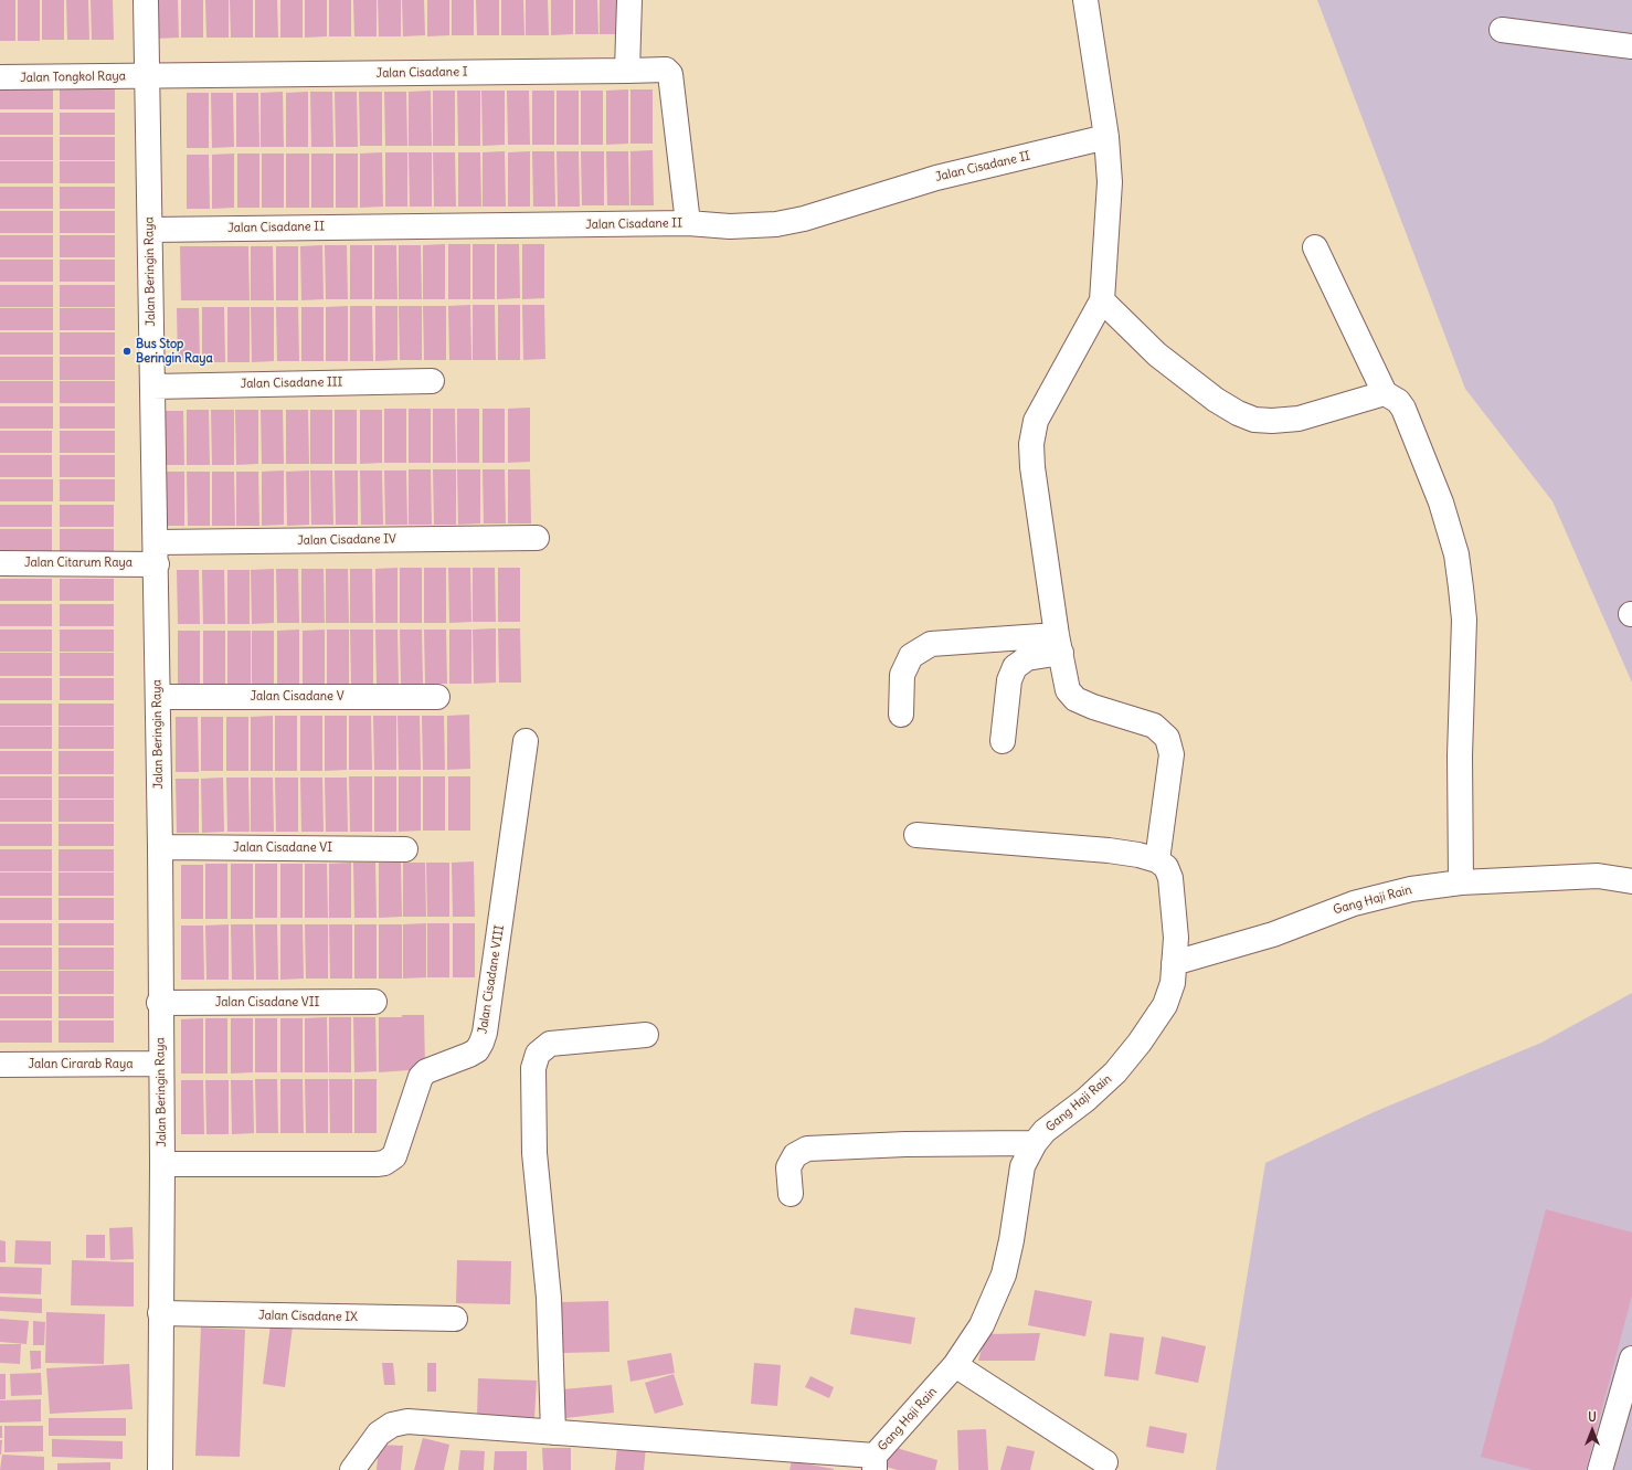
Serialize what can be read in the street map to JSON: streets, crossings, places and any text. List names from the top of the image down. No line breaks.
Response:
{"streets":{"street":["Jalan Cisadane I","Jalan Tongkol Raya","Jalan Cisadane II","Jalan Beringin Raya","Jalan Cisadane III","Jalan Cisadane IV","Jalan Citarum Raya","Jalan Cisadane V","Jalan Cisadane VI","Gang Haji Rain","Jalan Cisadane VIII","Jalan Cisadane VII","Jalan Cirarab Raya","Jalan Cisadane IX"]},"crossings":[["Jalan Cisadane I","Jalan Tongkol Raya"],["Jalan Cisadane I","Jalan Cisadane II"],["Jalan Cisadane I","Jalan Beringin Raya"],["Jalan Tongkol Raya","Jalan Beringin Raya"],["Jalan Cisadane II","Jalan Beringin Raya"],["Jalan Beringin Raya","Jalan Cisadane III"],["Jalan Beringin Raya","Jalan Cisadane IV"],["Jalan Beringin Raya","Jalan Citarum Raya"],["Jalan Beringin Raya","Jalan Cisadane V"],["Jalan Beringin Raya","Jalan Cisadane VI"],["Jalan Beringin Raya","Jalan Cisadane VIII"],["Jalan Beringin Raya","Jalan Cisadane VII"],["Jalan Beringin Raya","Jalan Cirarab Raya"],["Jalan Beringin Raya","Jalan Cisadane IX"],["Jalan Cisadane IV","Jalan Citarum Raya"]],"places":["Bus Stop Beringin Raya"],"north":"top"}
